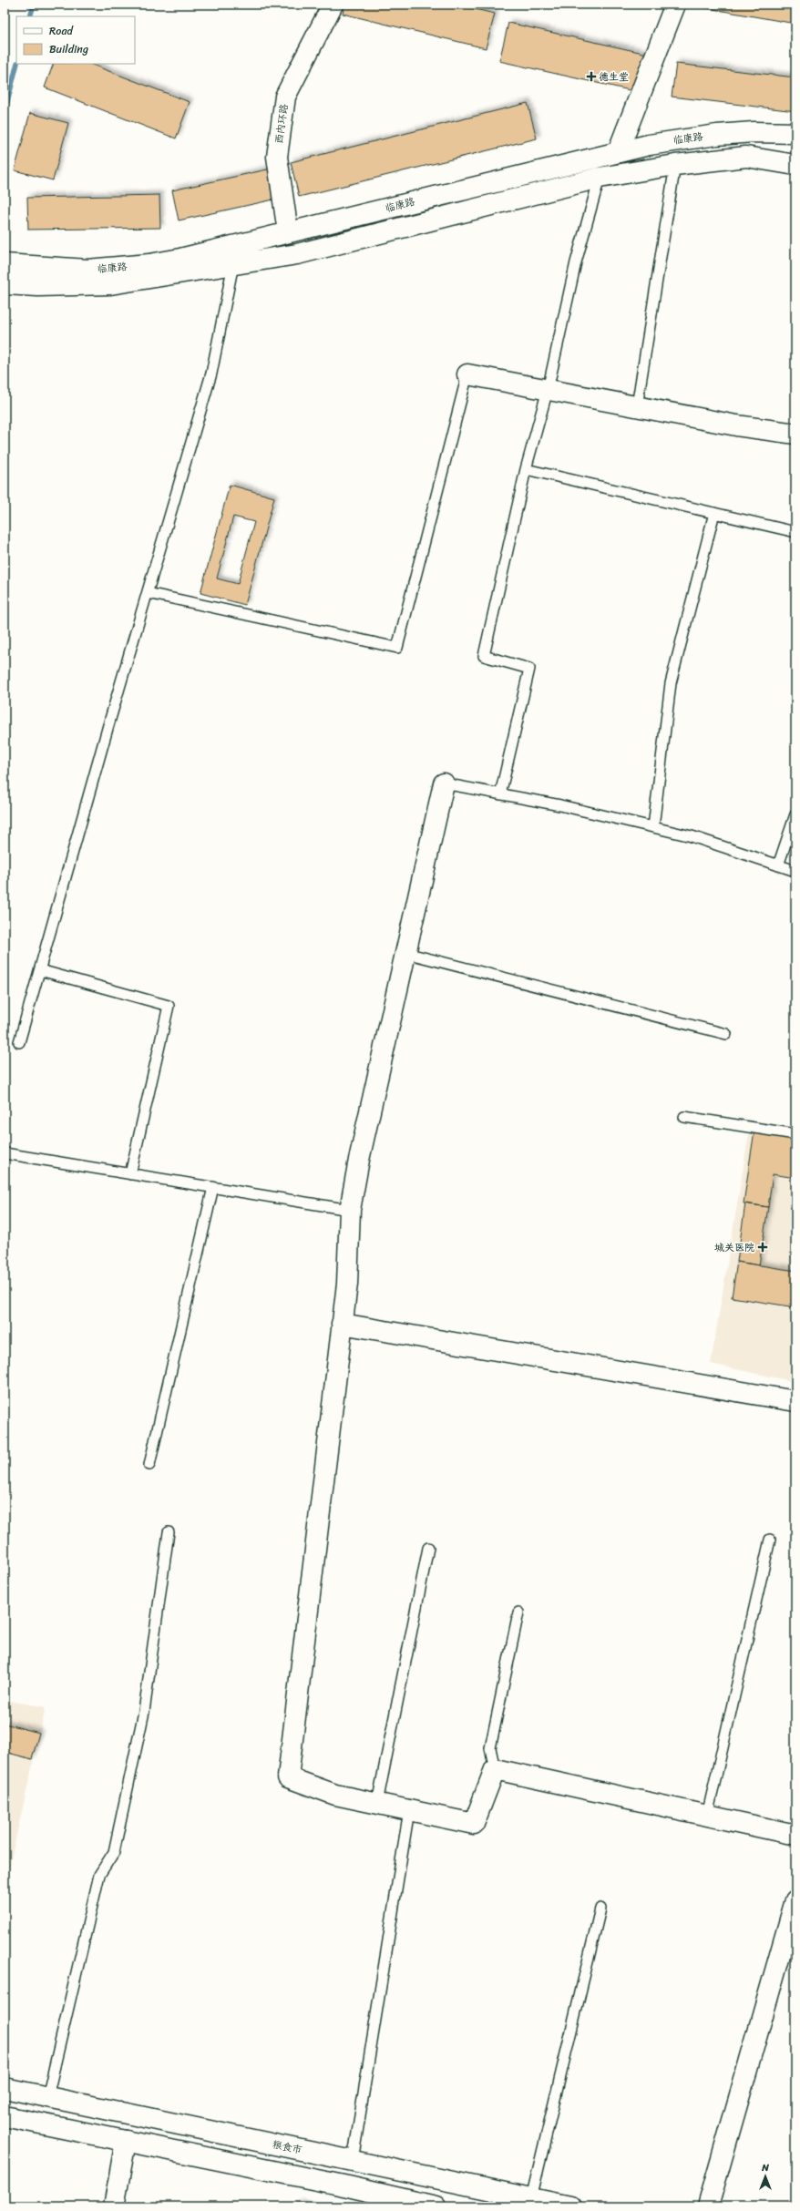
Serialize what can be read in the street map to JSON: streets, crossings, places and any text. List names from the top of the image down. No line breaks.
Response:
{"streets":{"street":["西内环路","临康路","粮食市"]},"crossings":[["西内环路","临康路"]],"places":{"health":["德生堂","城关医院"]},"legend":["Road","Building"],"north":"top"}
